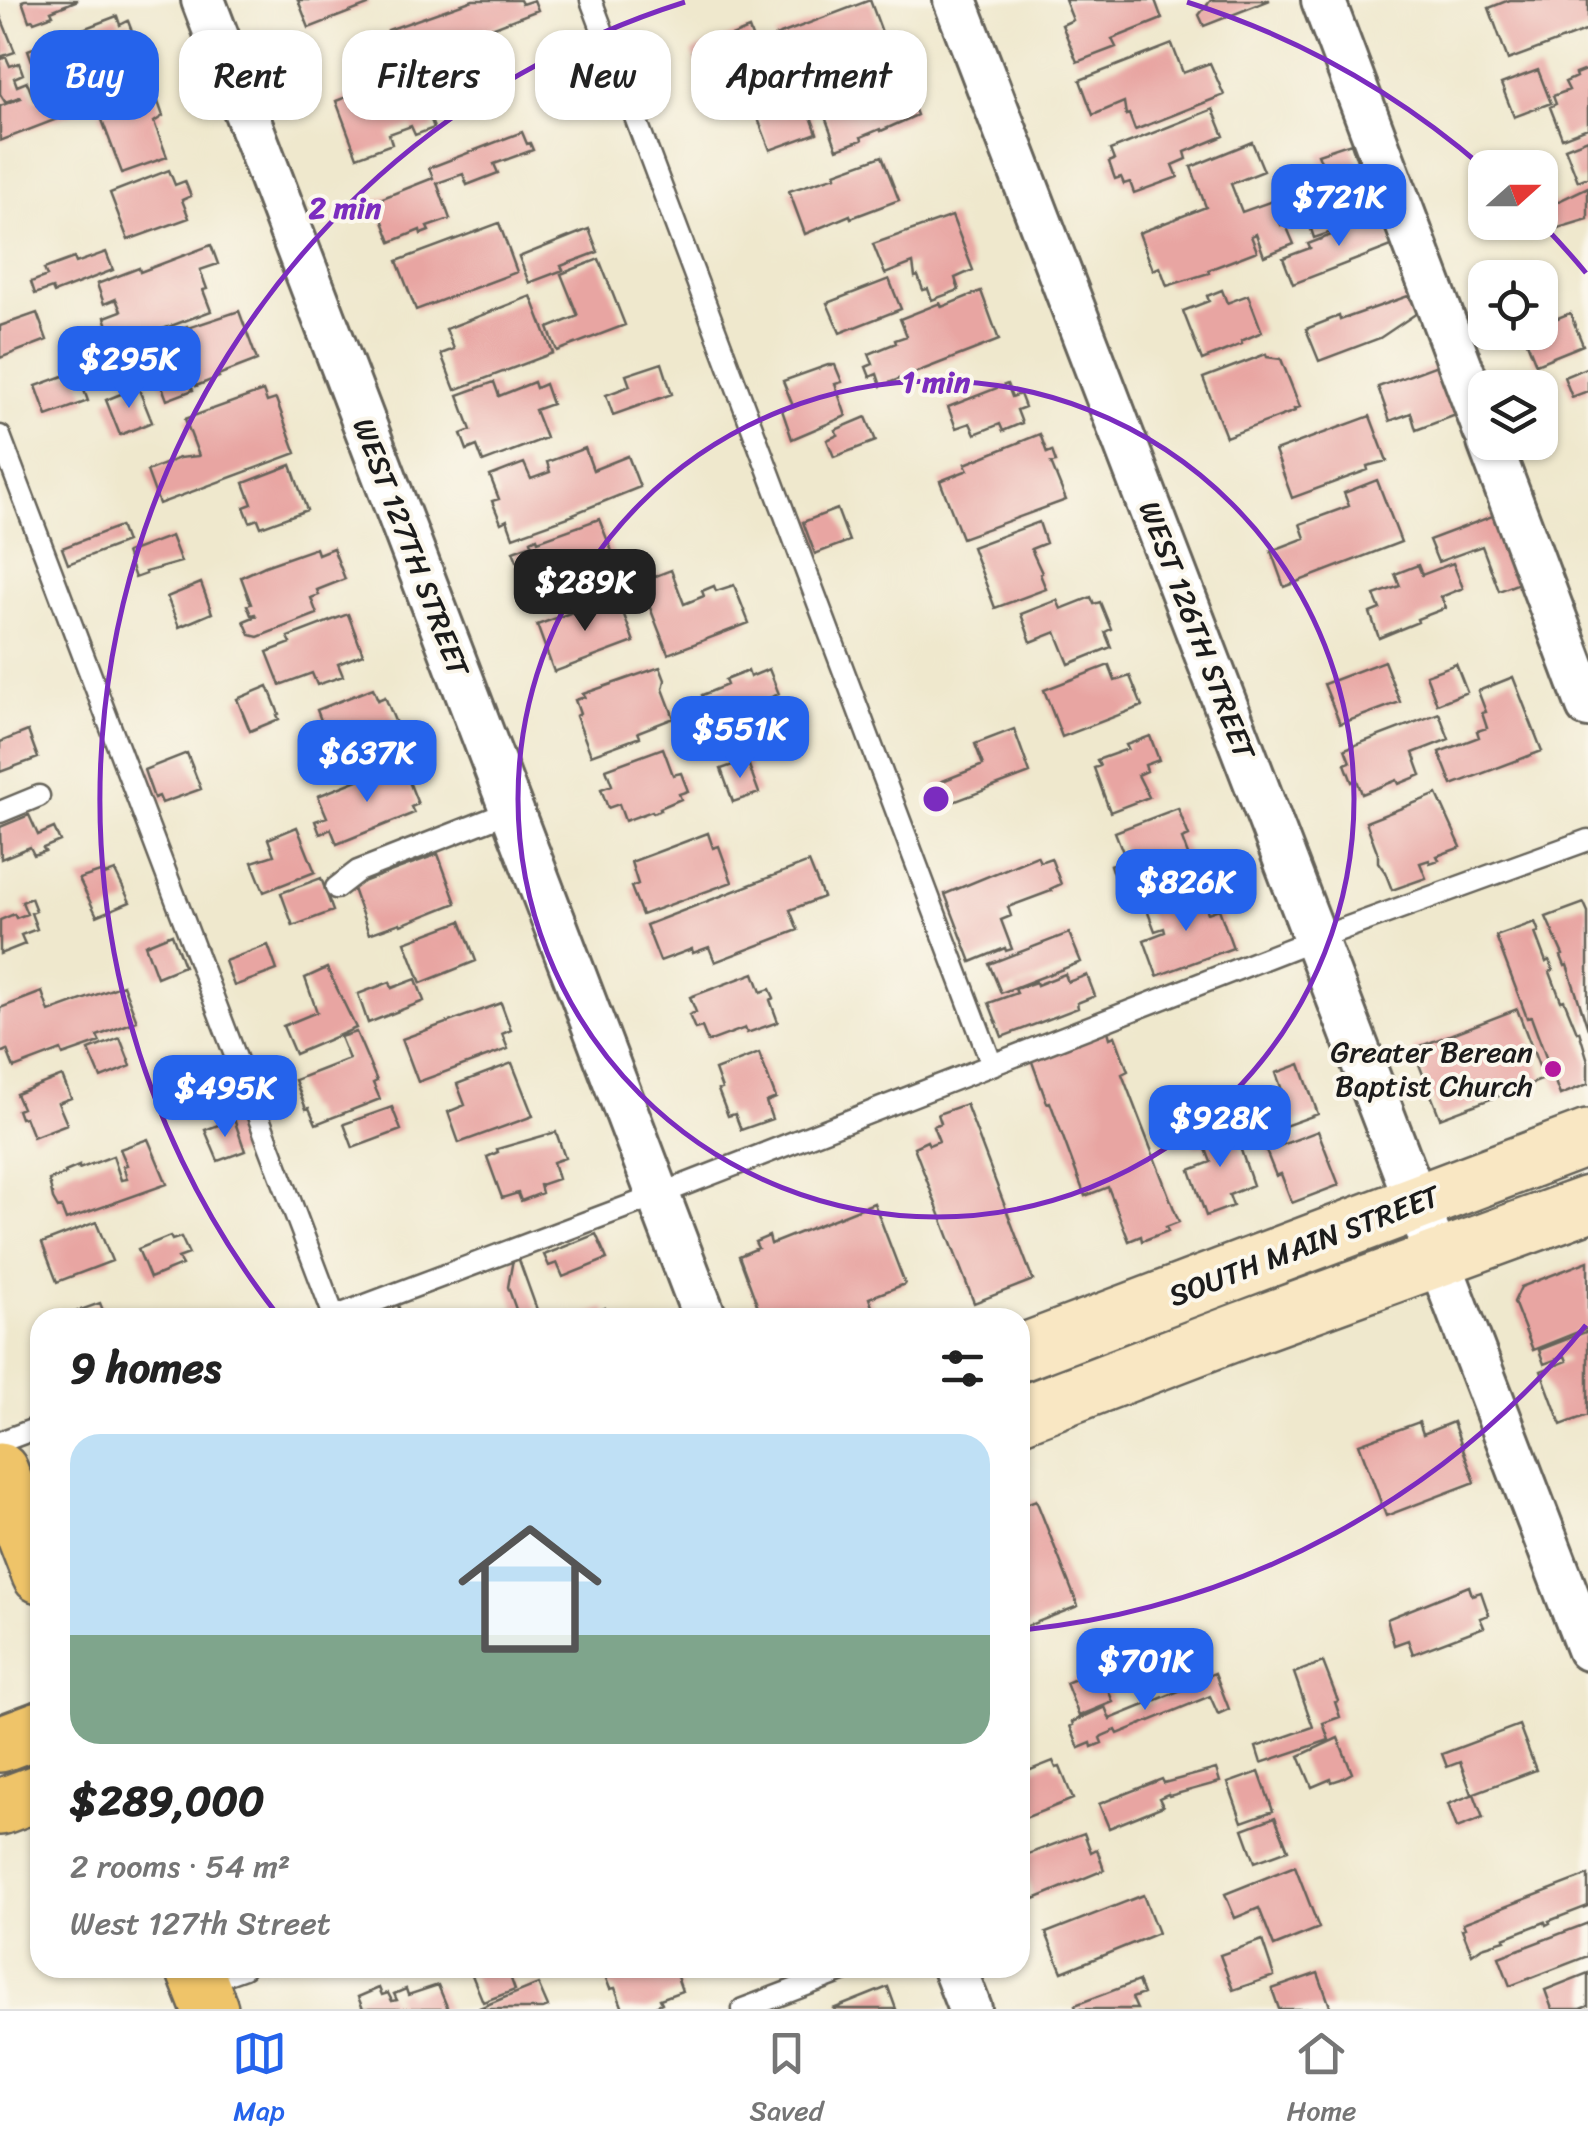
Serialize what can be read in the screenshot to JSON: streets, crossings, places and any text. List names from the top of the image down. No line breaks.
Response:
{"streets":{"main road":["SOUTH MAIN STREET"],"street":["WEST 127TH STREET","WEST 126TH STREET"]},"crossings":[["WEST 126TH STREET","SOUTH MAIN STREET"]],"places":["Greater Berean Baptist Church"],"north":"right","page":{"chip":["Buy","Rent","Filters","New","Apartment"],"price":["$721K","$295K","$289K","$551K","$637K","$826K","$495K","$928K","$701K"],"heading":"9 homes","list":[{"name":"$289,000","note":"2 rooms · 54 m² · West 127th Street"}],"tabs":["Map","Saved","Home"]},"rings":["2 min","1 min"]}
